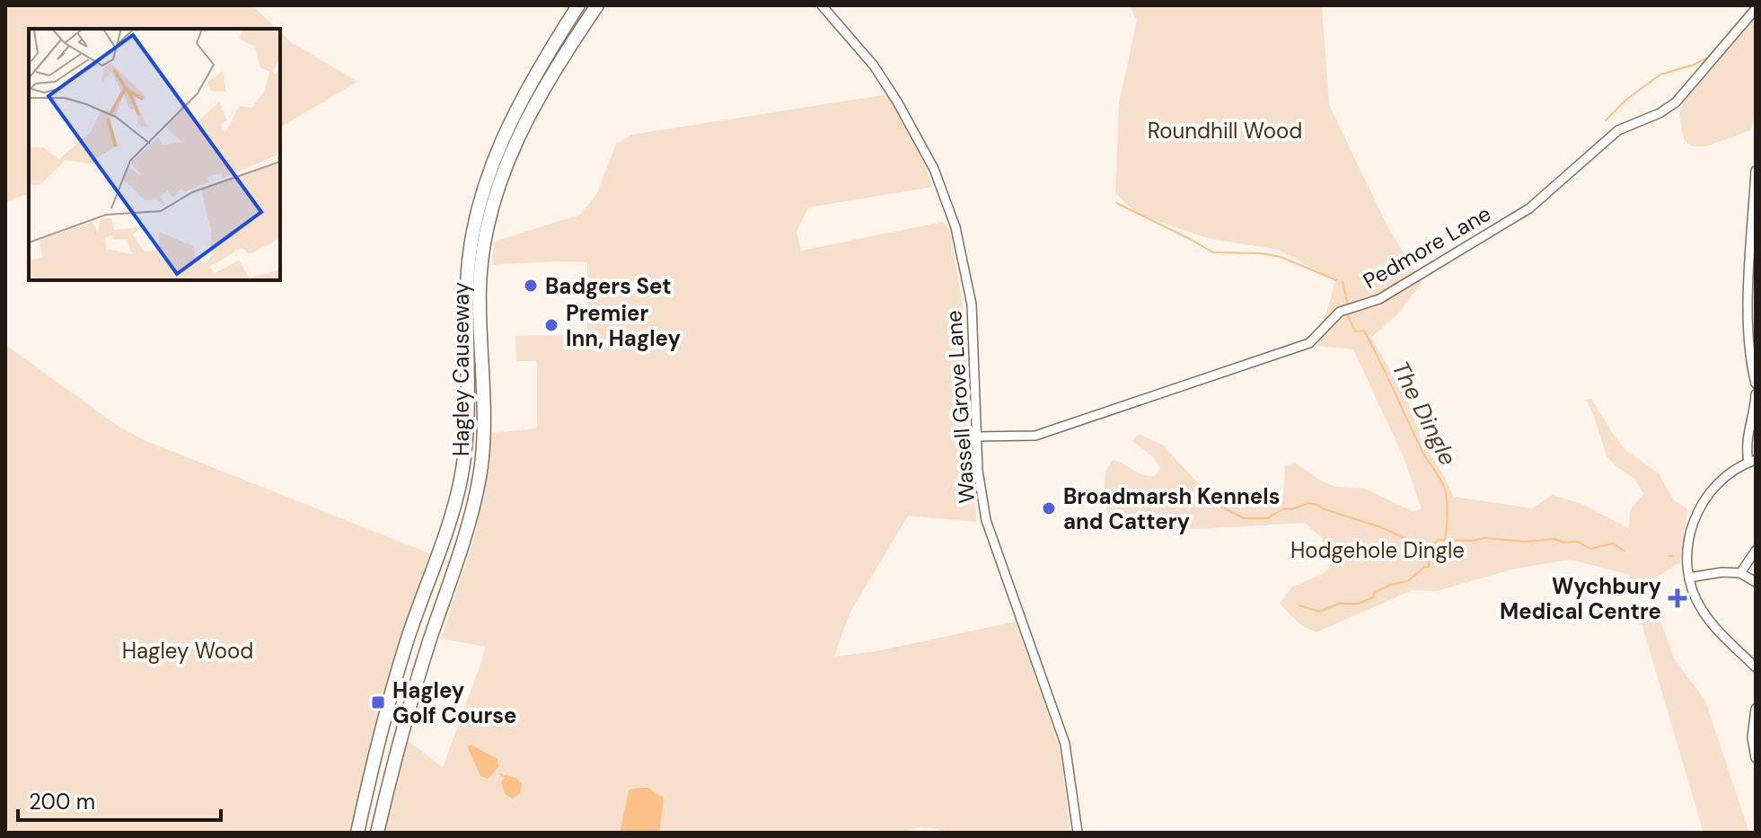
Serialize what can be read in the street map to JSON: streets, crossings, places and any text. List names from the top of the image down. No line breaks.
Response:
{"streets":{"highway":["Hagley Causeway"],"street":["Pedmore Lane","Wassell Grove Lane"]},"crossings":[["Pedmore Lane","Wassell Grove Lane"]],"water":["The Dingle"],"parks":["Roundhill Wood","Hodgehole Dingle","Hagley Wood"],"places":{"other":["Badgers Set","Premier Inn, Hagley","Broadmarsh Kennels and Cattery"],"health":["Wychbury Medical Centre"],"transit":["Hagley Golf Course"]},"scale_bar":"200 m"}
